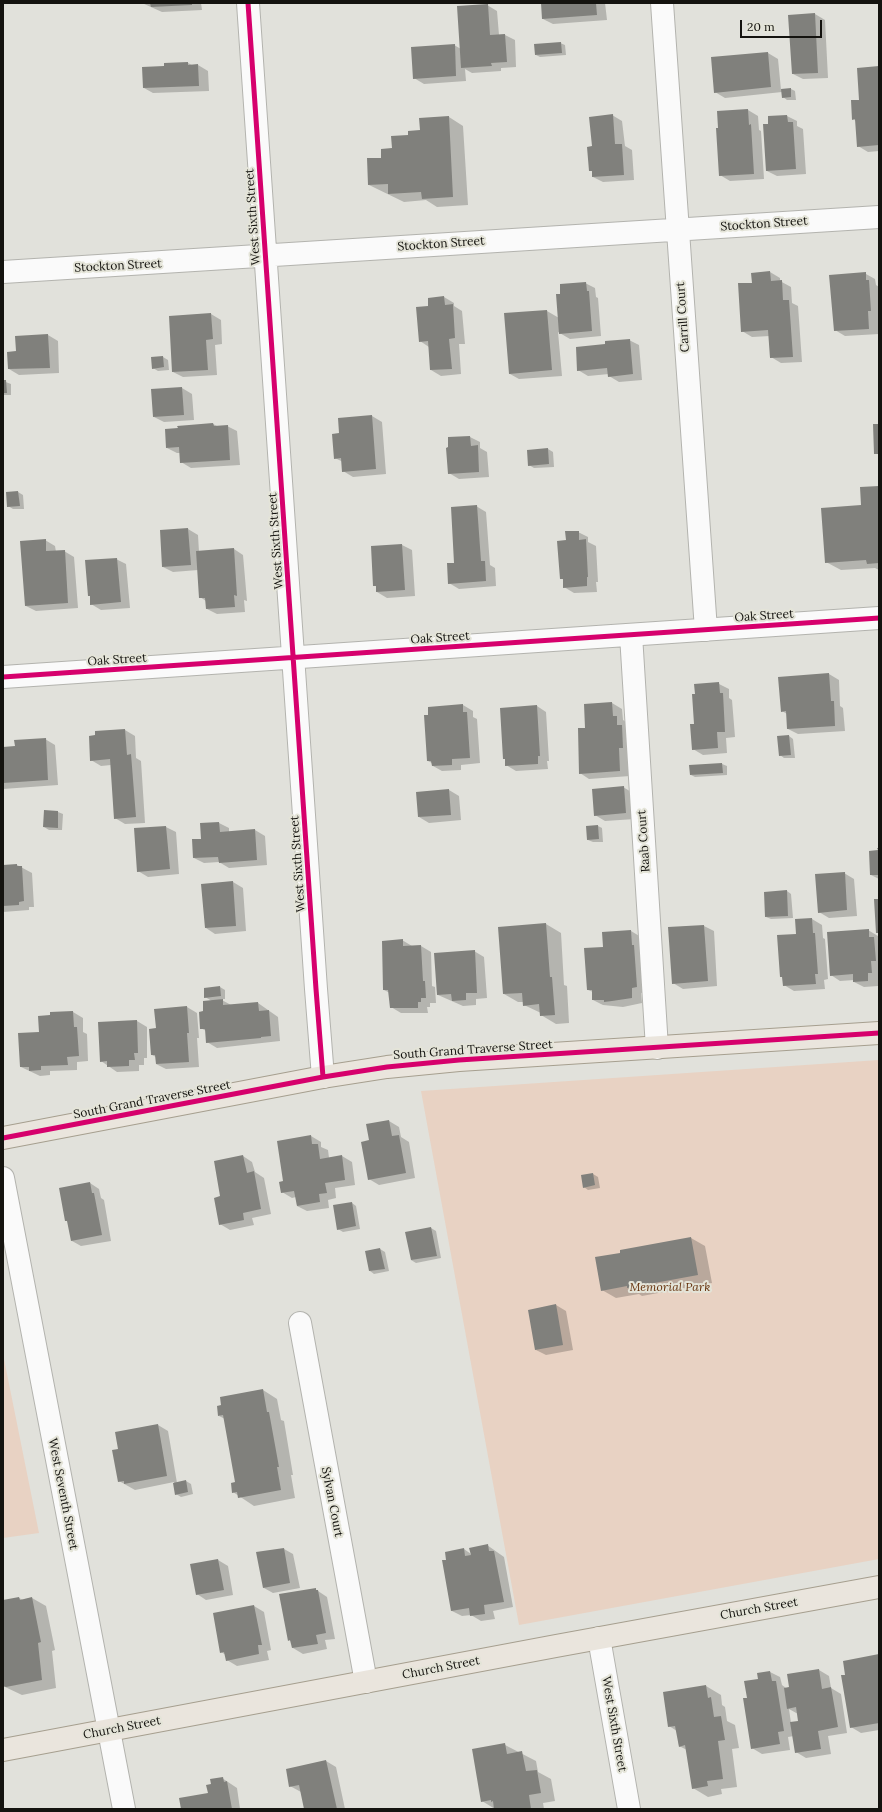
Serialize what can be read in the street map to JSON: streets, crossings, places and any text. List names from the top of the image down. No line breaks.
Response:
{"streets":{"main road":["South Grand Traverse Street","Church Street"],"street":["West Sixth Street","Stockton Street","Carrill Court","Oak Street","Raab Court","West Seventh Street","Sylvan Court"]},"crossings":[["West Sixth Street","Stockton Street"],["West Sixth Street","Oak Street"],["West Sixth Street","South Grand Traverse Street"],["West Sixth Street","Church Street"],["Stockton Street","Carrill Court"],["Carrill Court","Oak Street"],["Oak Street","Raab Court"],["Raab Court","South Grand Traverse Street"],["West Seventh Street","Church Street"],["Sylvan Court","Church Street"]],"parks":["Memorial Park"],"scale_bar":"20 m"}
